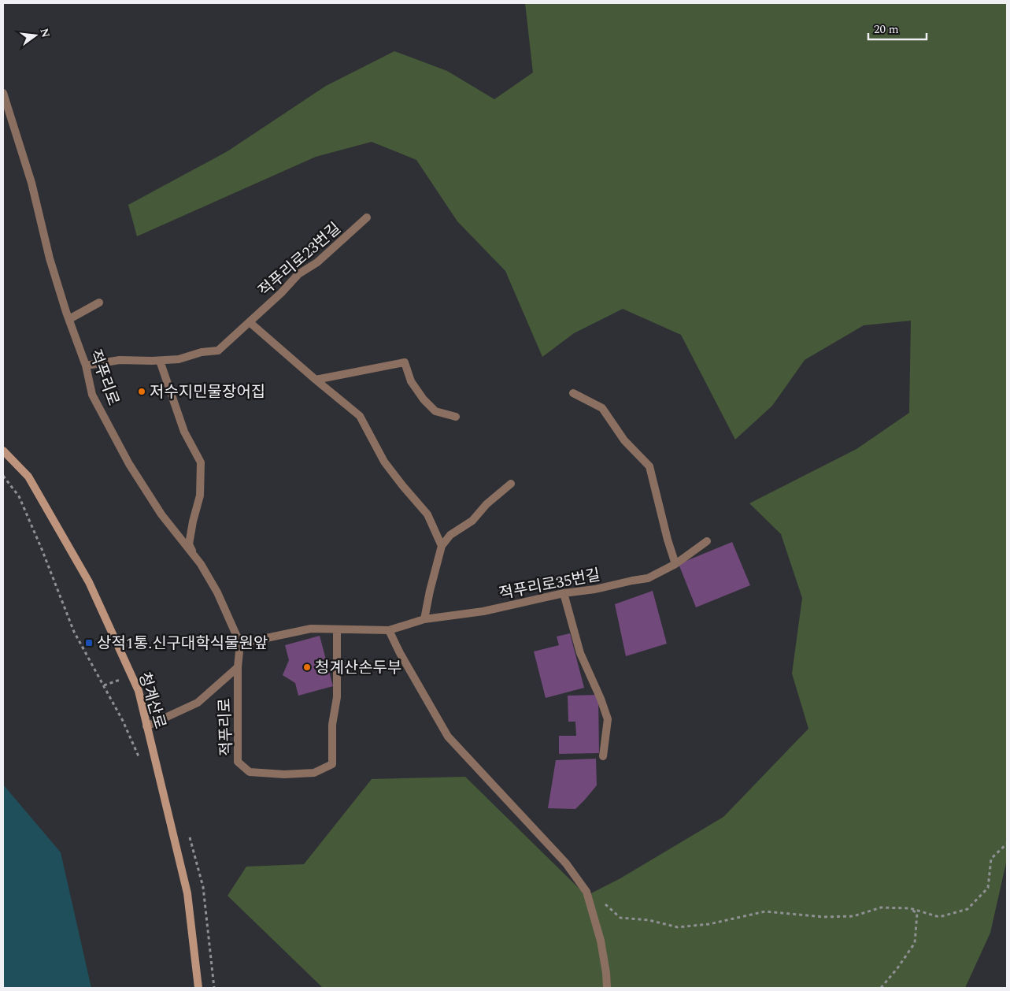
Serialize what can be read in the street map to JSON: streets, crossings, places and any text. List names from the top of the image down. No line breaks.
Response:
{"streets":{"main road":["청계산로"],"street":["적푸리로23번길","적푸리로","적푸리로35번길"]},"crossings":[["적푸리로23번길","적푸리로"],["적푸리로","적푸리로35번길"],["적푸리로","청계산로"]],"places":{"other":["저수지민물장어집","청계산손두부"],"transit":["상적1통.신구대학식물원앞"]},"scale_bar":"20 m","north":"right"}
